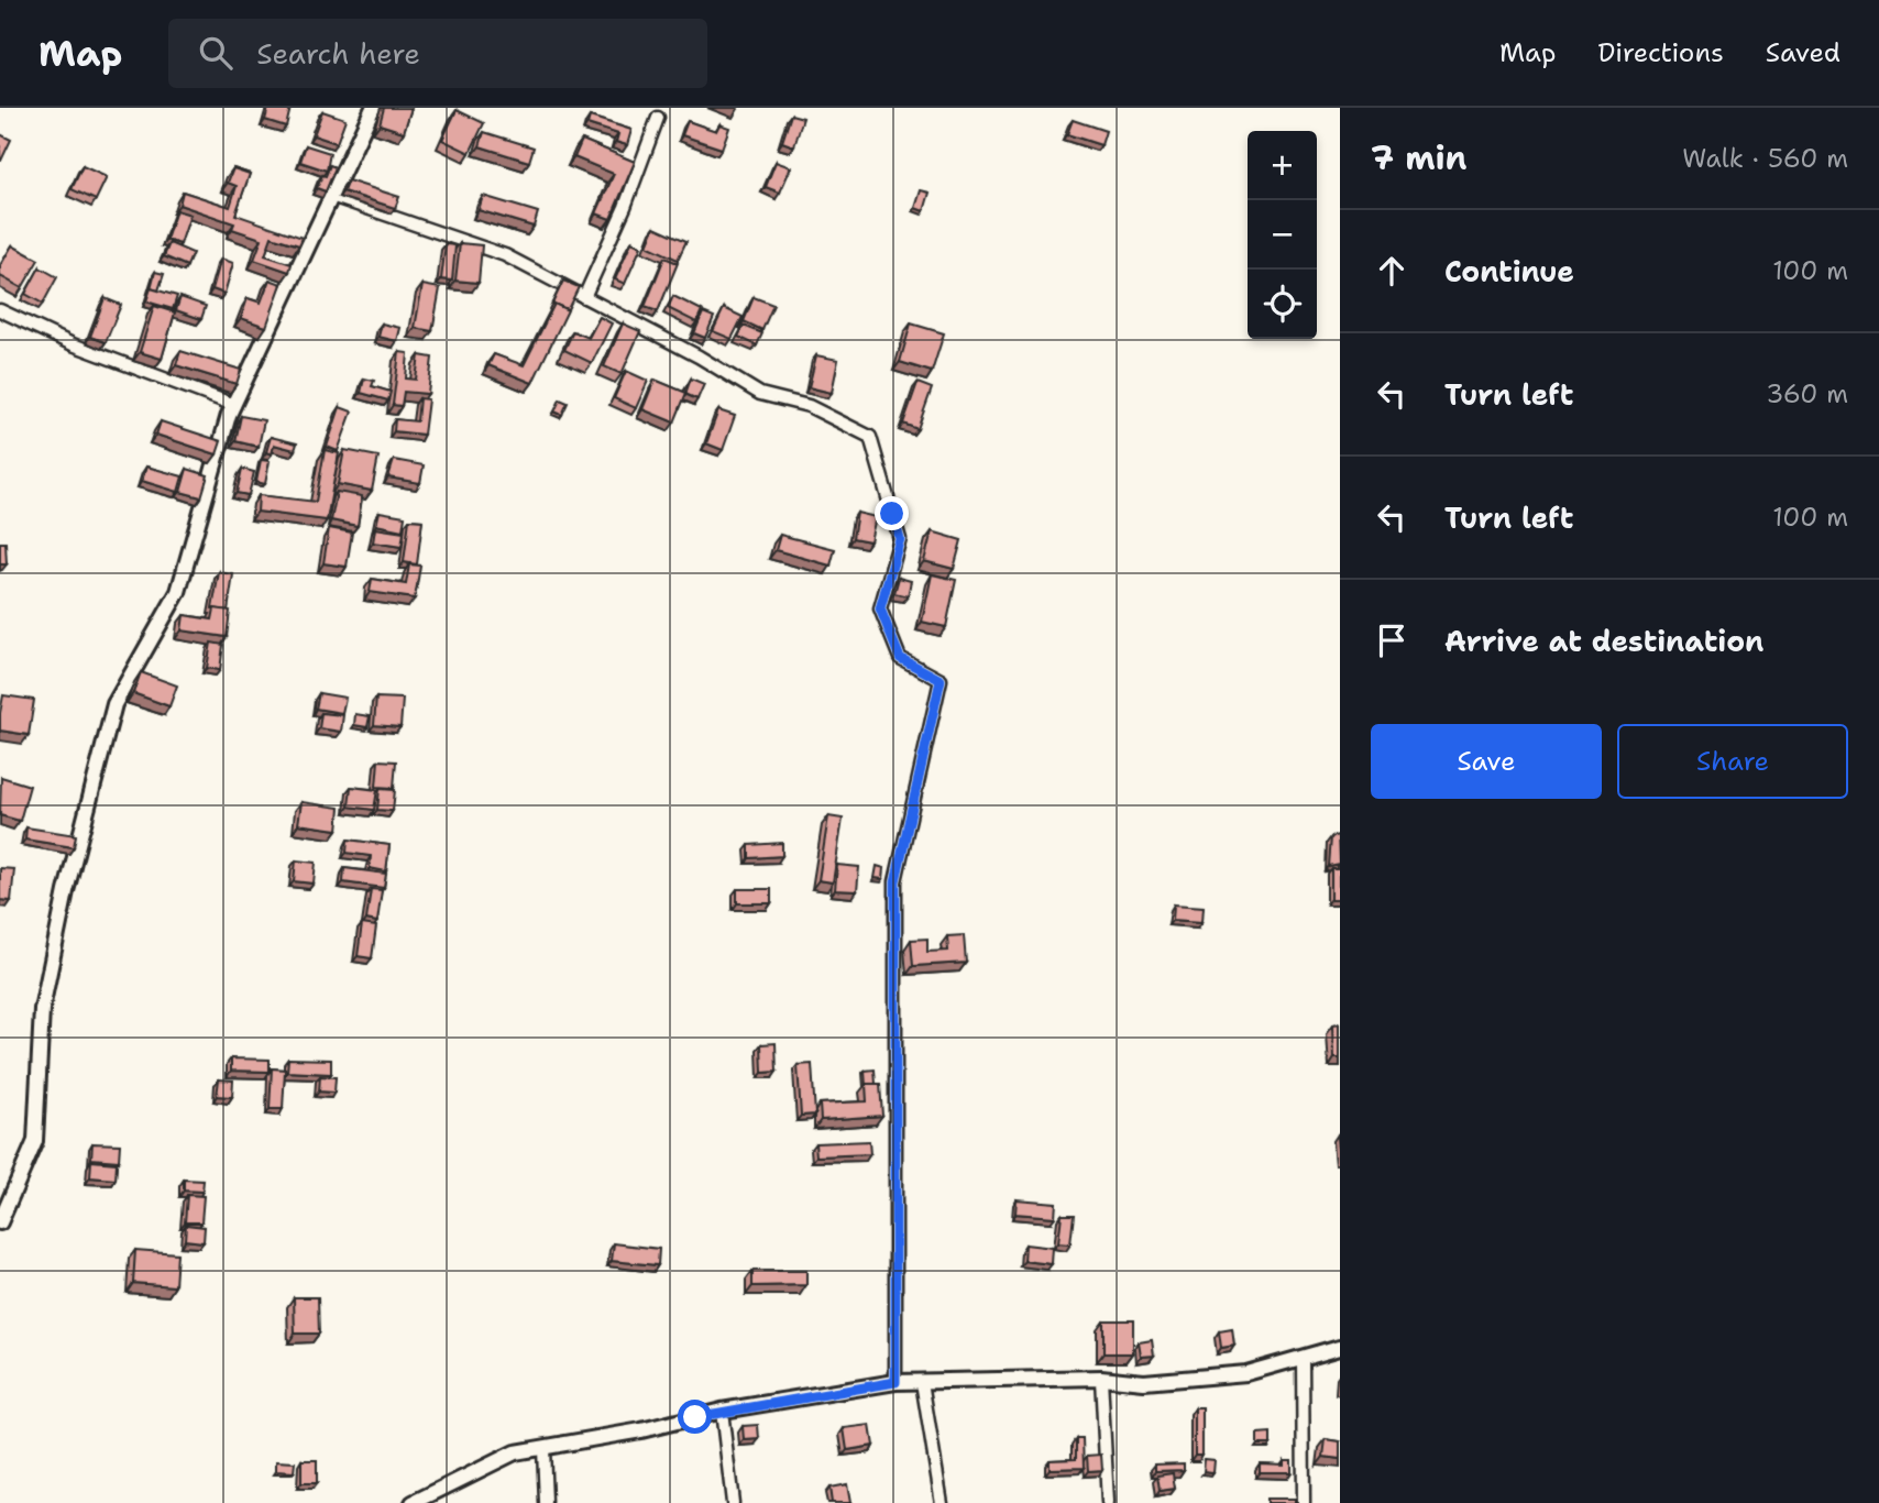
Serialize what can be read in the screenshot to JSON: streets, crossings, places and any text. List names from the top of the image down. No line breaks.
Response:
{"page":{"header":"Map","search":"Search here","nav":["Map","Directions","Saved"],"heading":["7 min","Walk · 560 m"],"map_buttons":["+","−"],"list":[["Continue","100 m"],["Turn left","360 m"],["Turn left","100 m"],"Arrive at destination"],"buttons":["Save","Share"]}}
